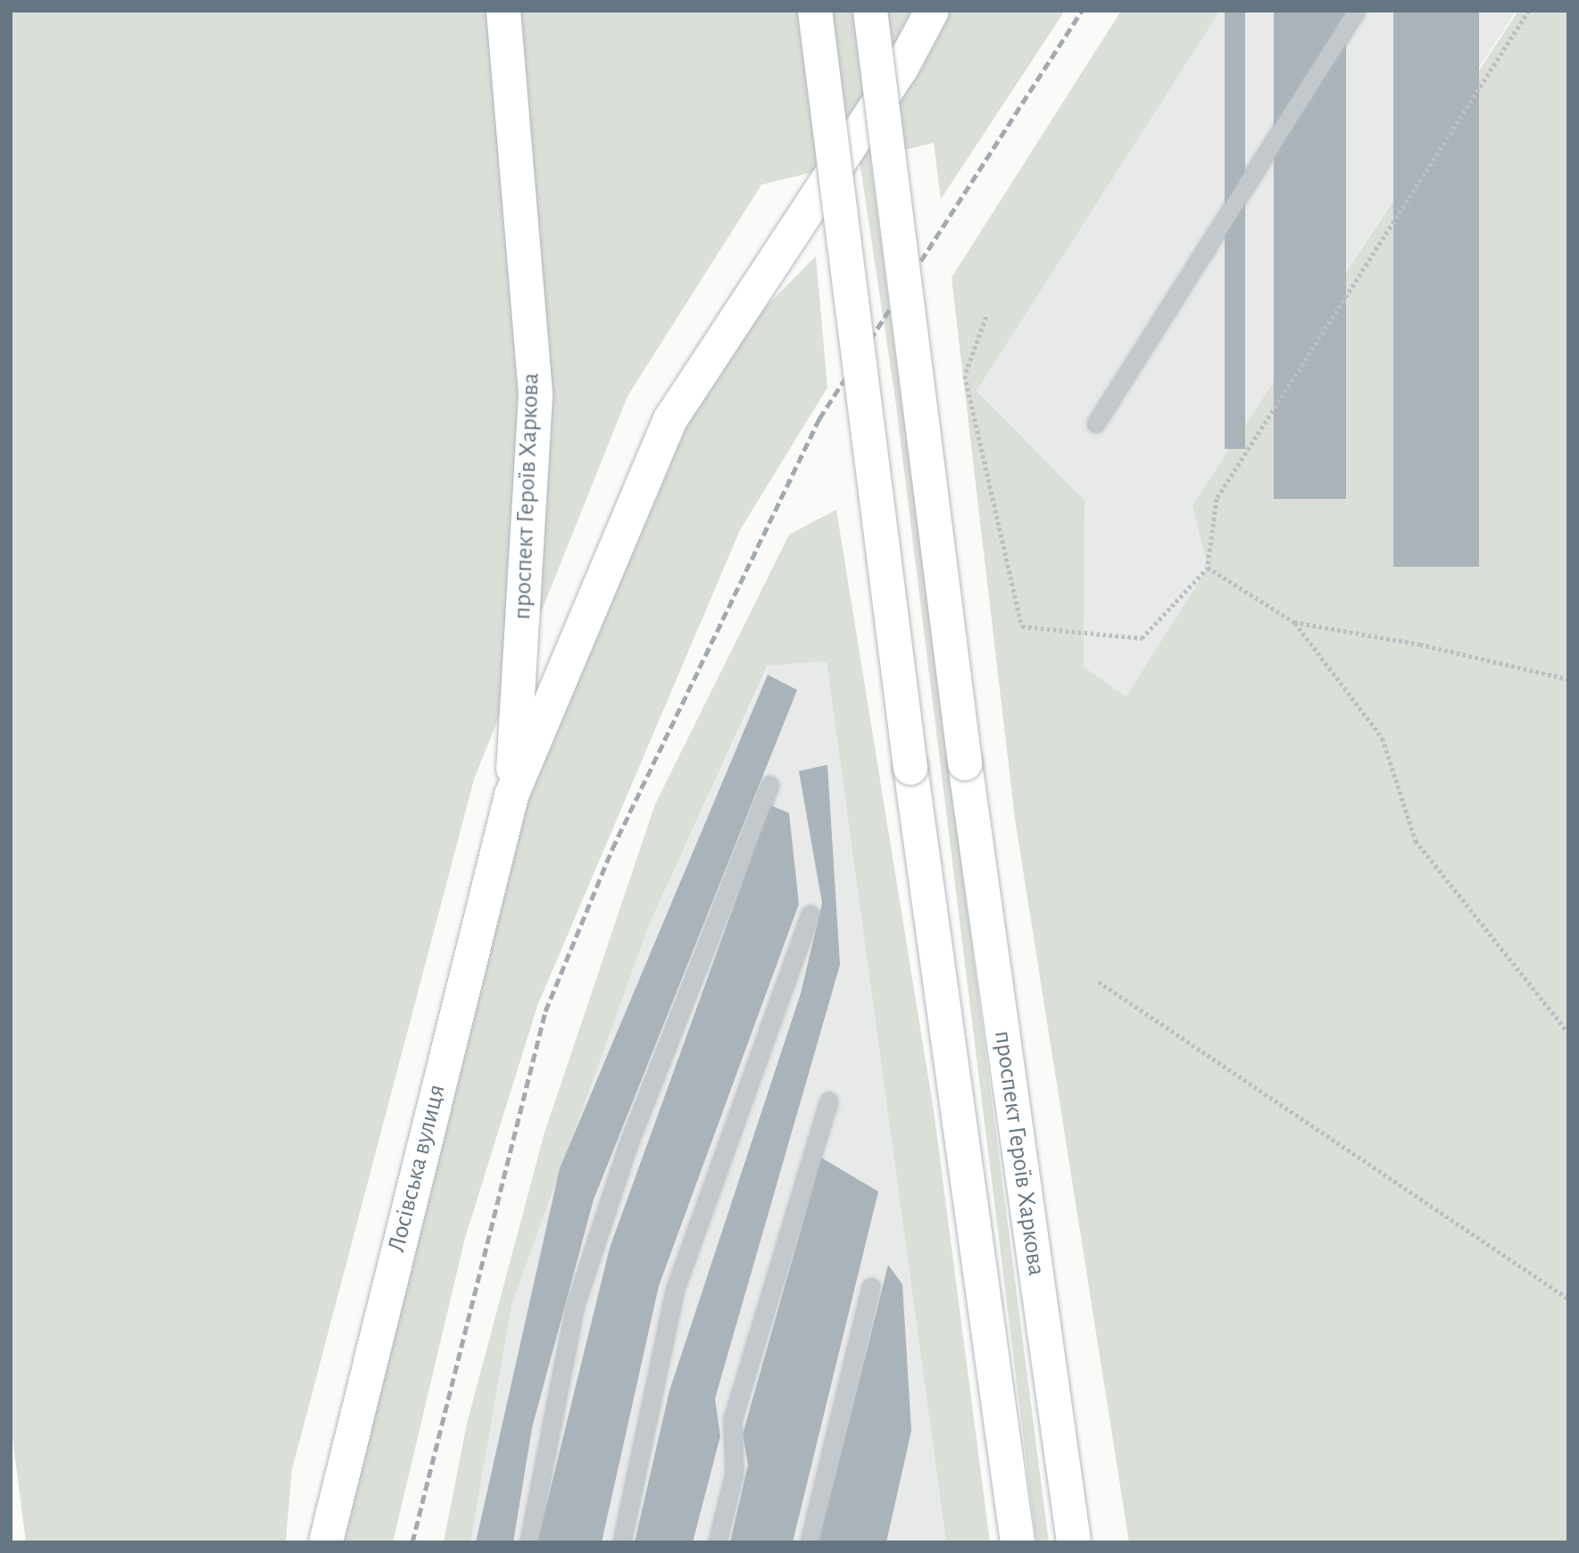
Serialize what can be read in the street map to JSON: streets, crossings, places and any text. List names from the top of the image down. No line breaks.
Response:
{"streets":{"main road":["проспект Героїв Харкова","Лосівська вулиця"]},"crossings":[["проспект Героїв Харкова","Лосівська вулиця"]]}
